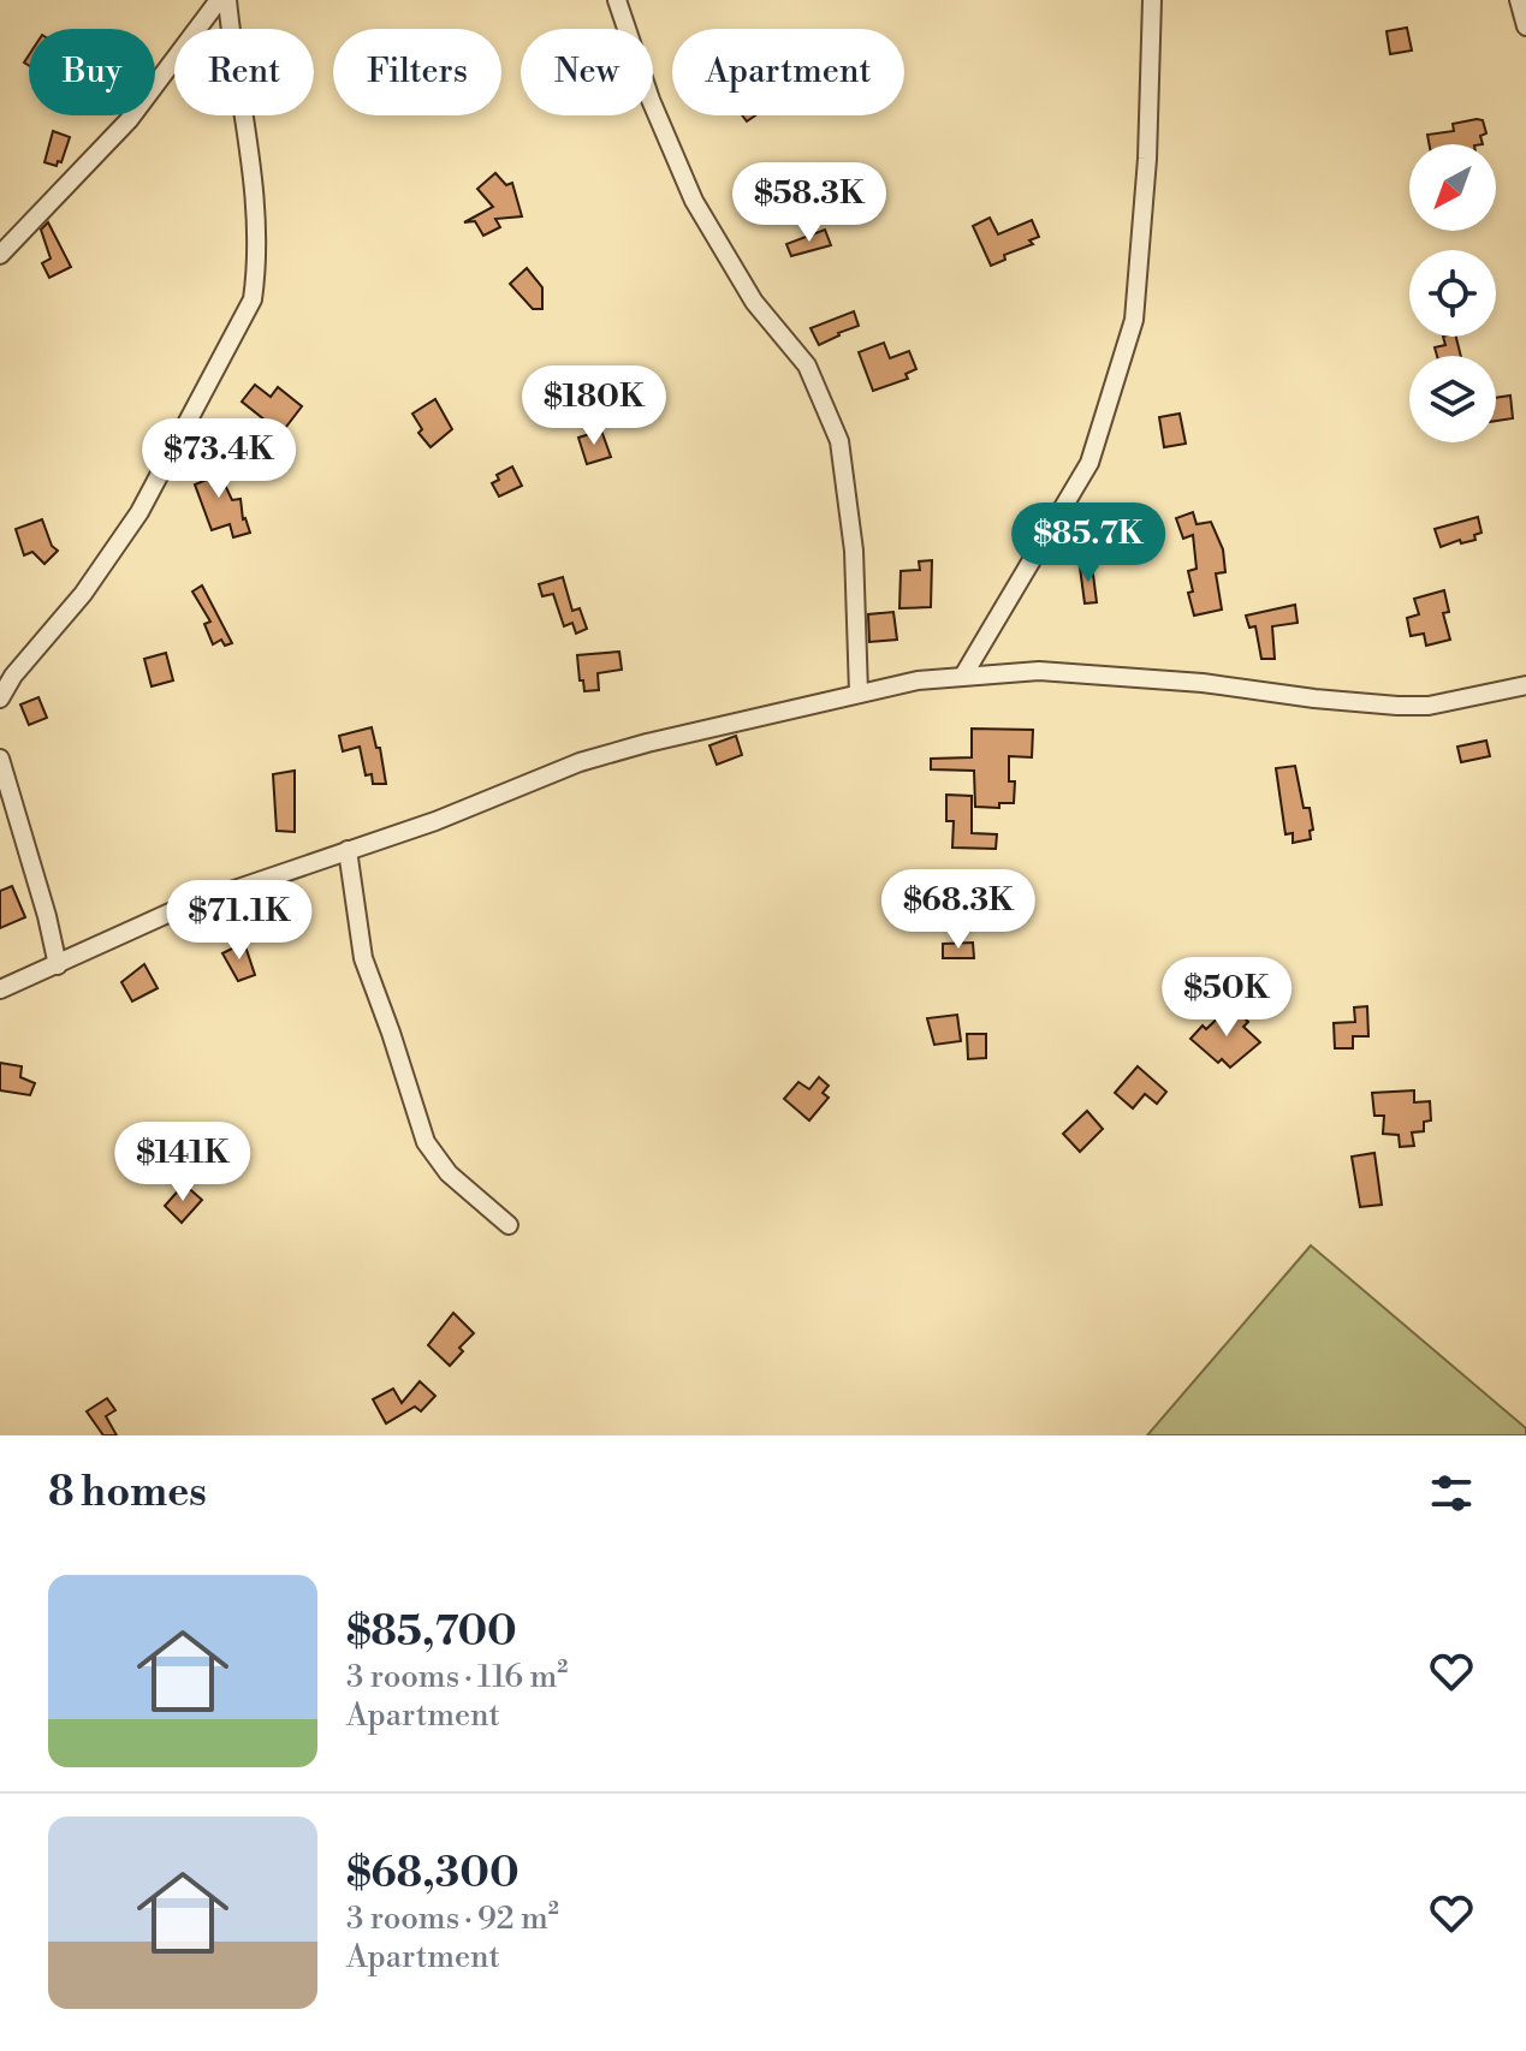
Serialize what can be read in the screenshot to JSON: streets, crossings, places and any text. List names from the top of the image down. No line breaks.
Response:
{"north":"bottom left","page":{"chip":["Buy","Rent","Filters","New","Apartment"],"price":["$58.3K","$180K","$73.4K","$85.7K","$68.3K","$71.1K","$50K","$141K"],"heading":"8 homes","list":[{"name":"$85,700","note":"3 rooms · 116 m² · Apartment"},{"name":"$68,300","note":"3 rooms · 92 m² · Apartment"}]}}
